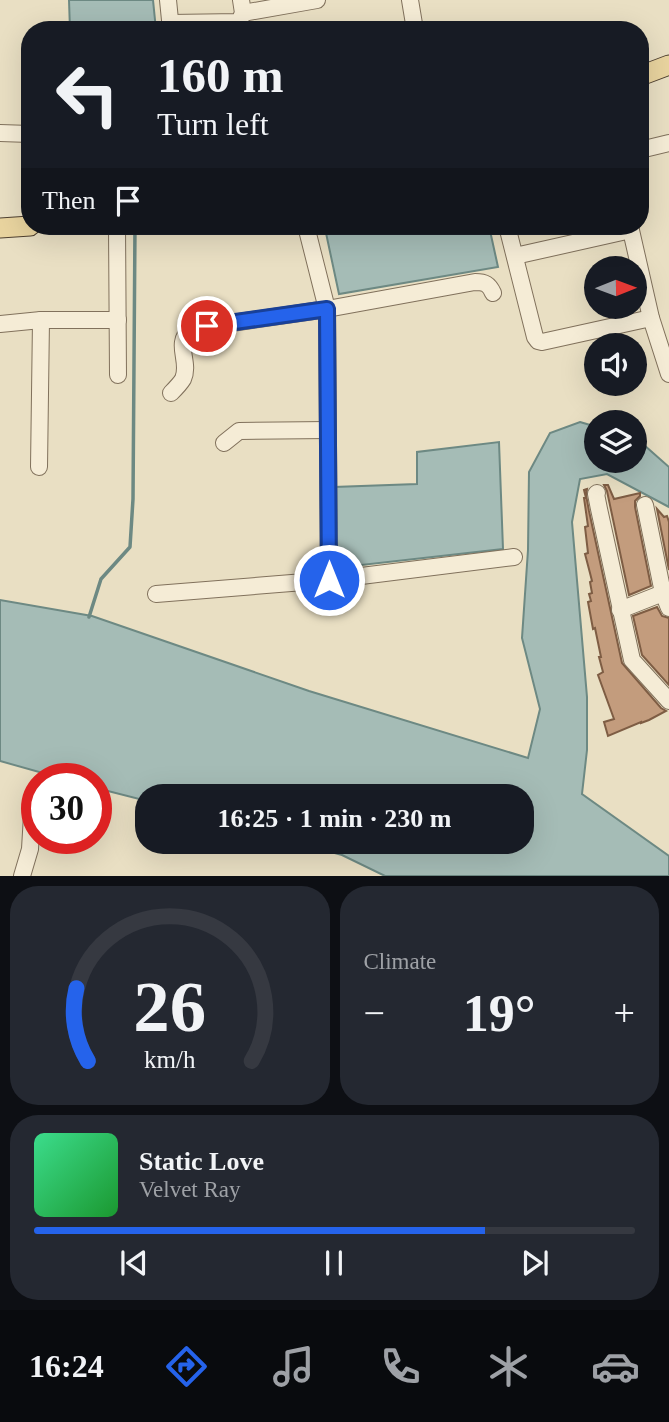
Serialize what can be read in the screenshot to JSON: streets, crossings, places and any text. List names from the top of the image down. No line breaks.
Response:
{"north":"right","page":{"turn":["160 m","Turn left"],"then":"Then","limit":"30","trip":"16:25 · 1 min · 230 m","tile":"Climate","heat":["−","19°","+"],"song":["Static Love","Velvet Ray"],"tabs":"16:24","gauge":["26","km/h"]}}
